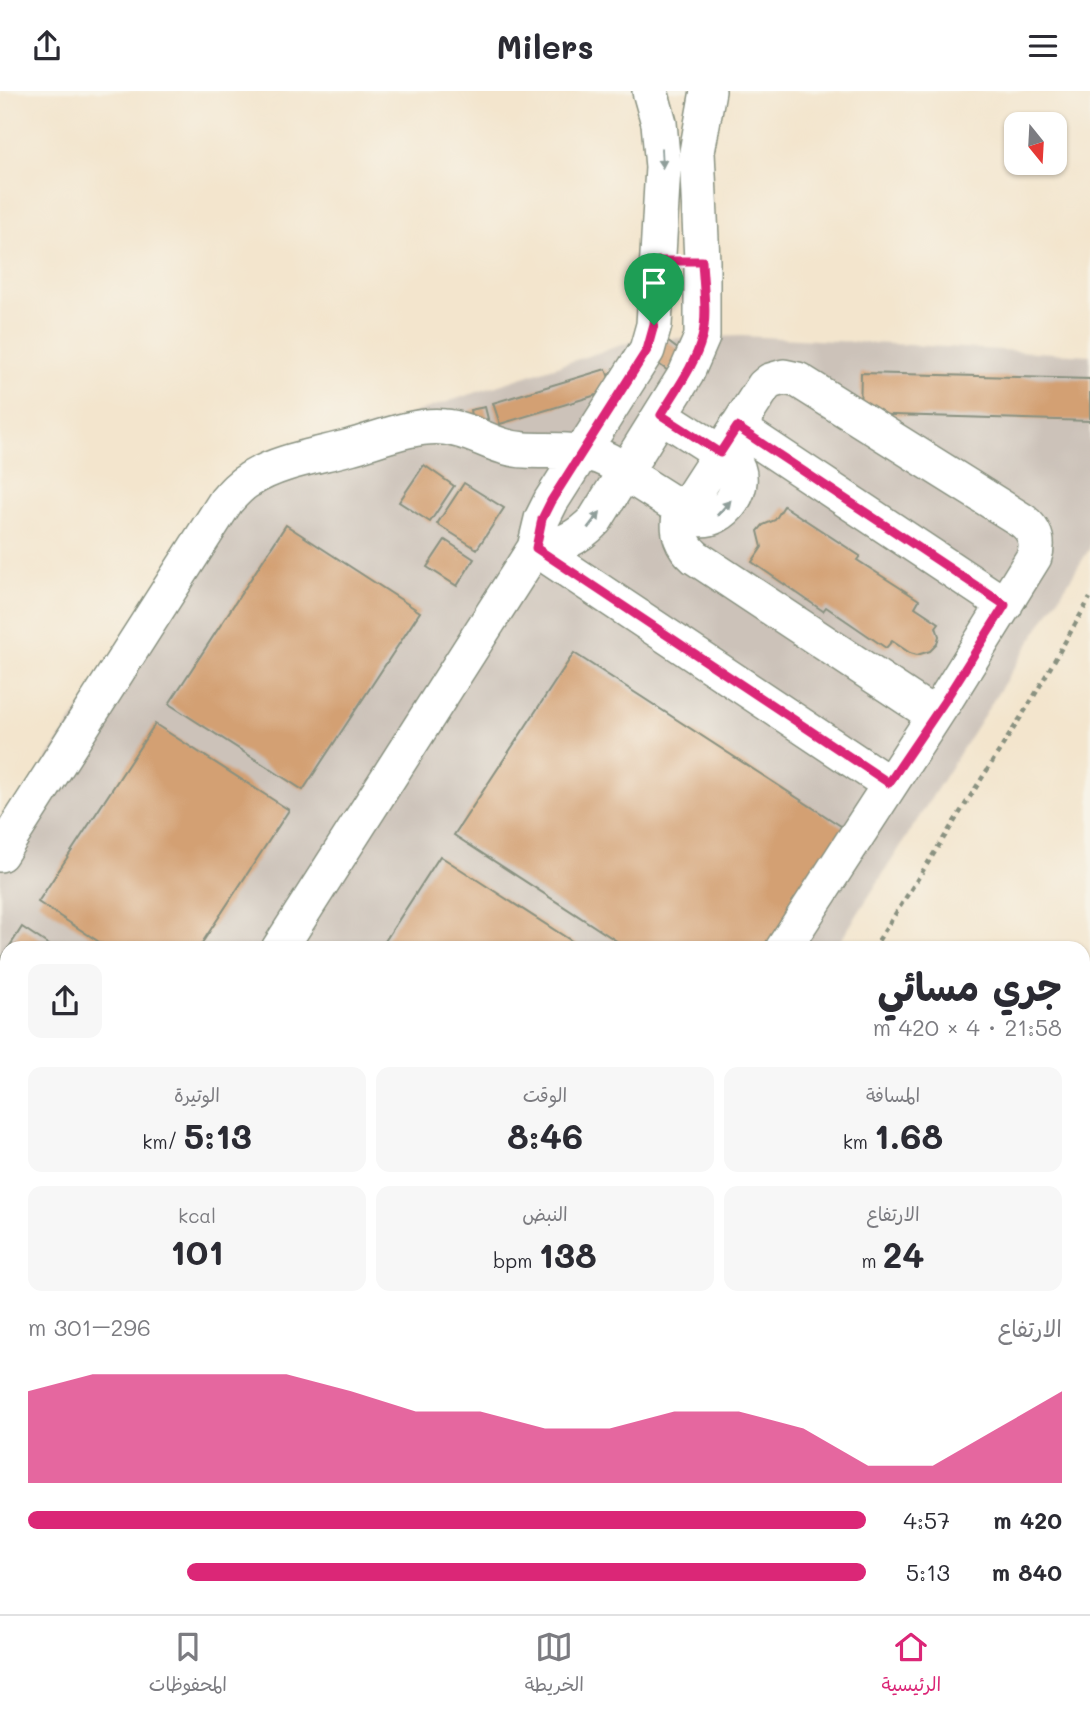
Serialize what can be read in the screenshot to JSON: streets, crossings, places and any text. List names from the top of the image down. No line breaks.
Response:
{"north":"bottom","page":{"header":"Milers","heading":["جري مسائي","21:58 · 4 × 420 m"],"stats":[["المسافة","1.68 km"],["الوقت","8:46"],["الوتيرة","5:13 /km"],["الارتفاع","24 m"],["النبض","138 bpm"],["kcal","101"]],"chart":["الارتفاع","296–301 m"],"list":[{"name":"420 m","note":"4:57"},{"name":"840 m","note":"5:13"}],"tabs":["الرئيسية","الخريطة","المحفوظات"]}}
